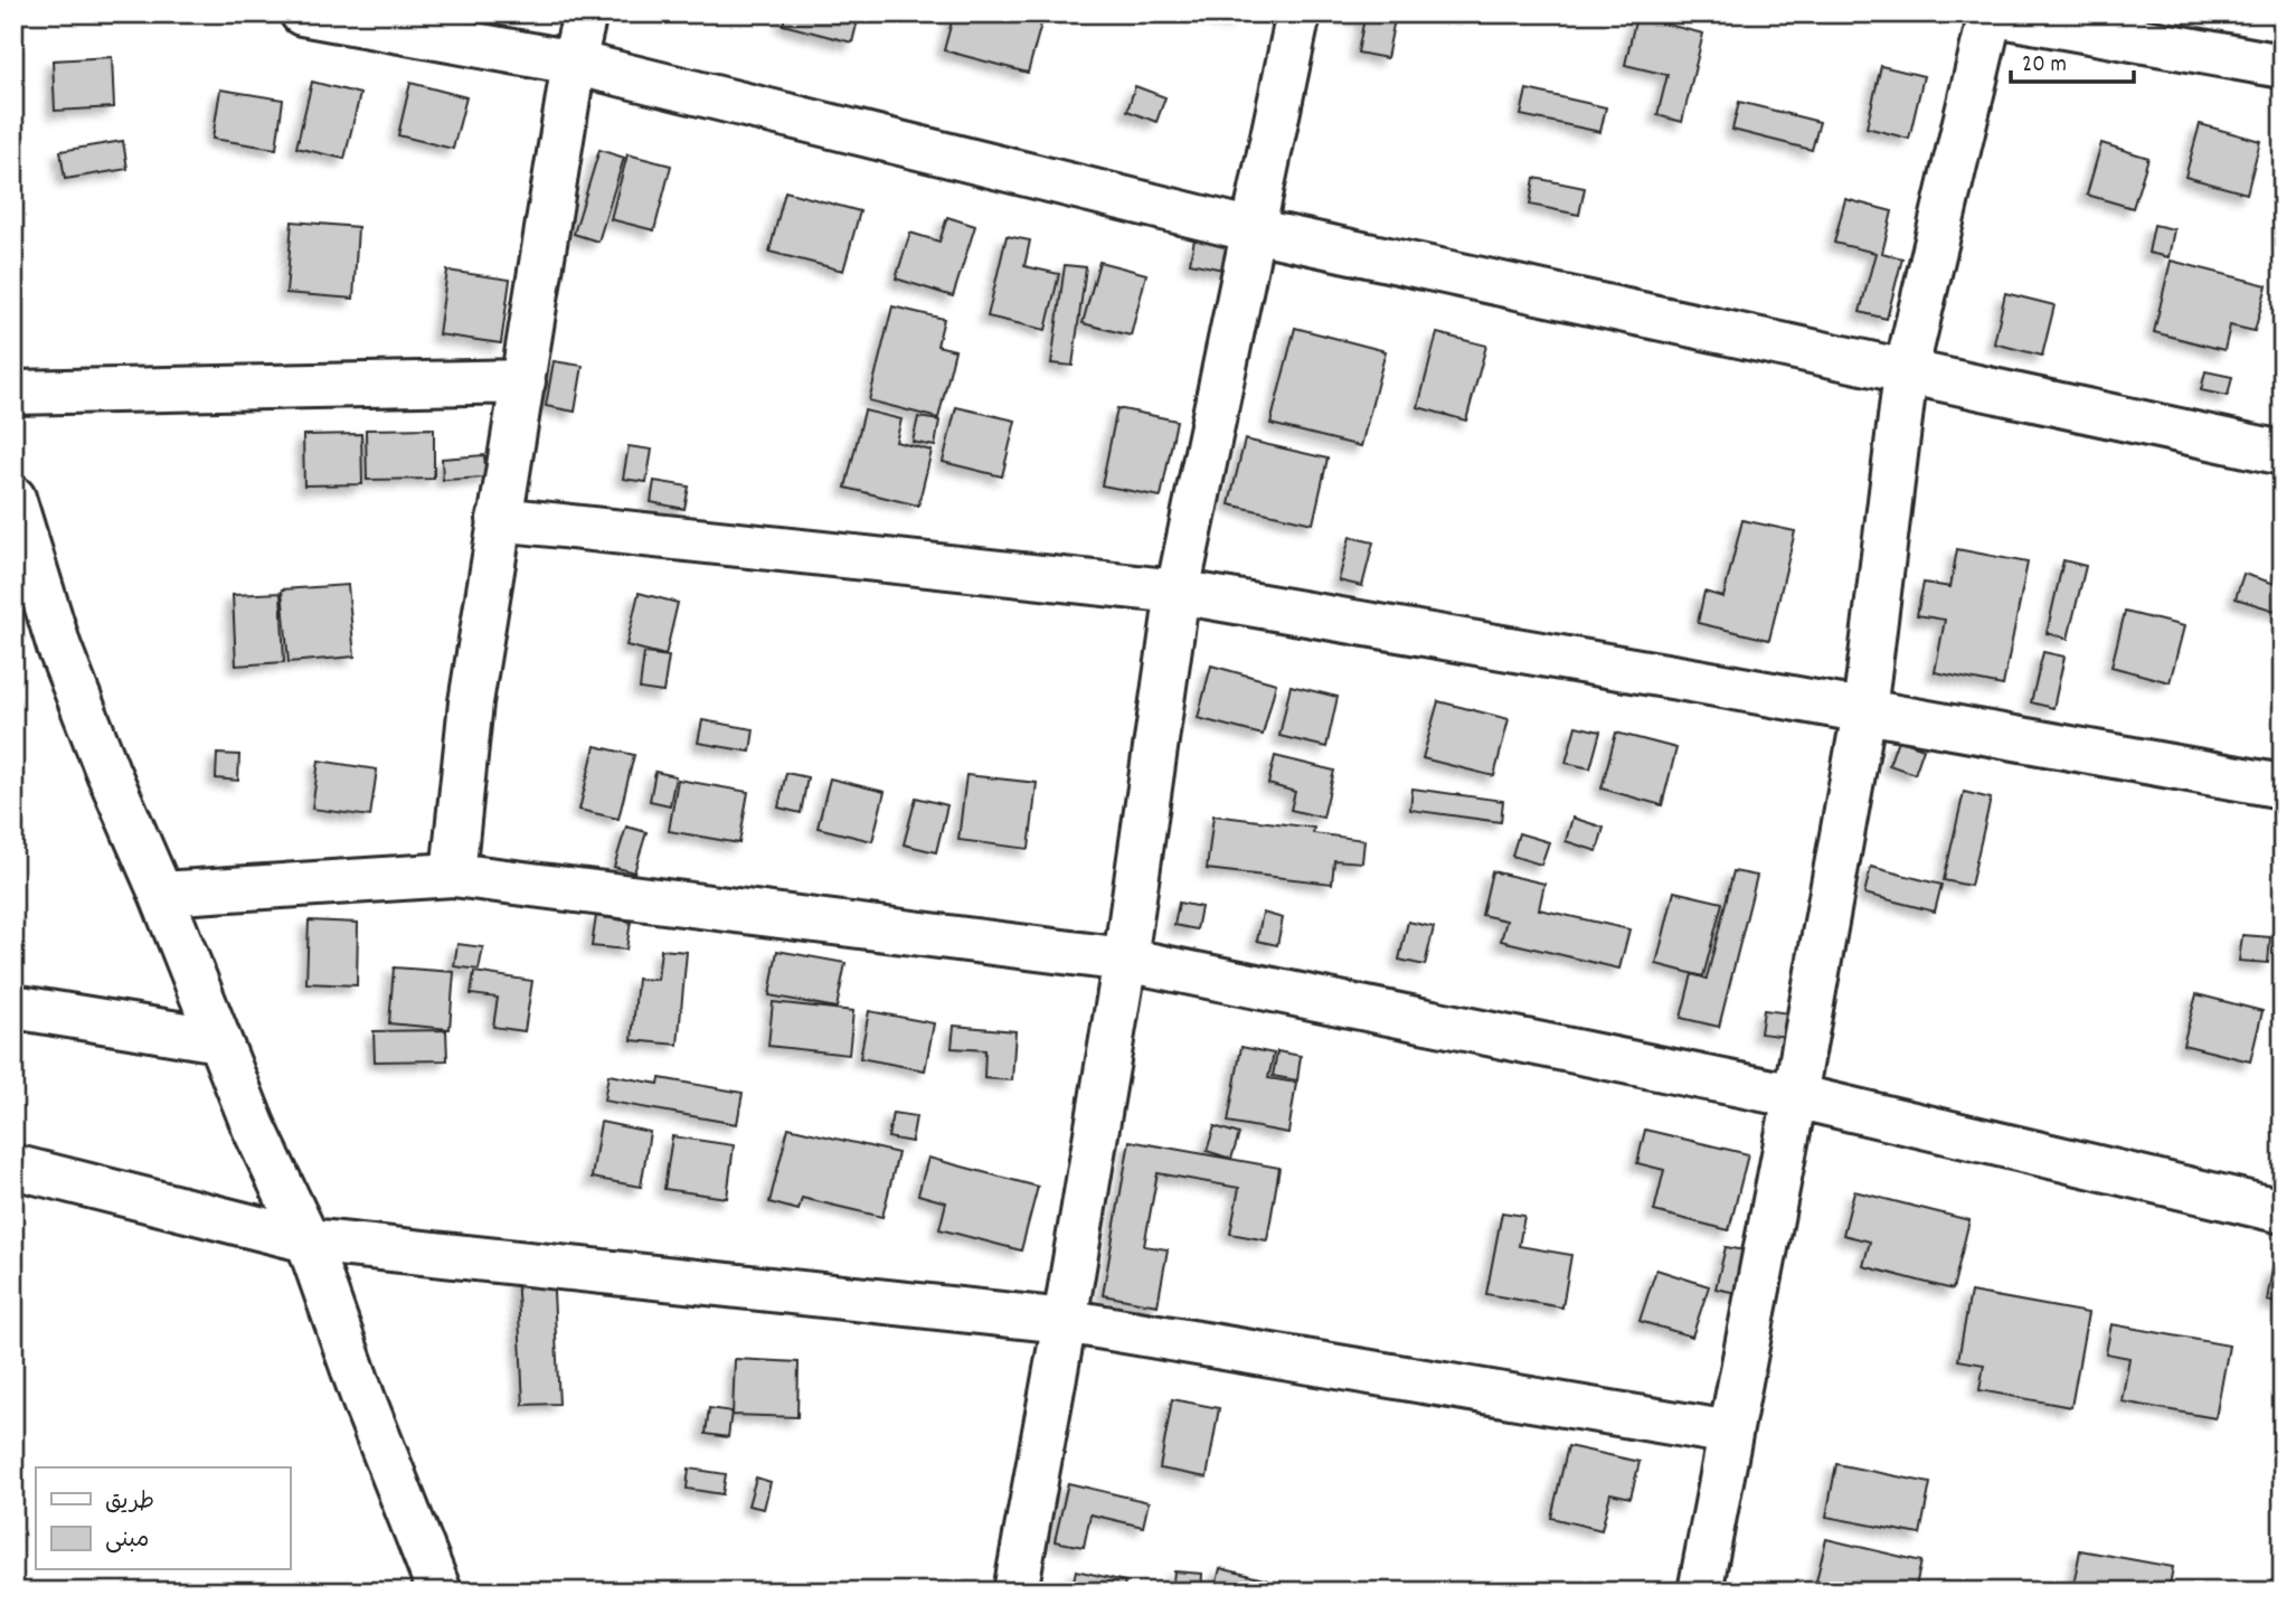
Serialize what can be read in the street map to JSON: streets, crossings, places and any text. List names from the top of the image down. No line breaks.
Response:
{"legend":["طريق","مبنى"],"scale_bar":"20 m"}
